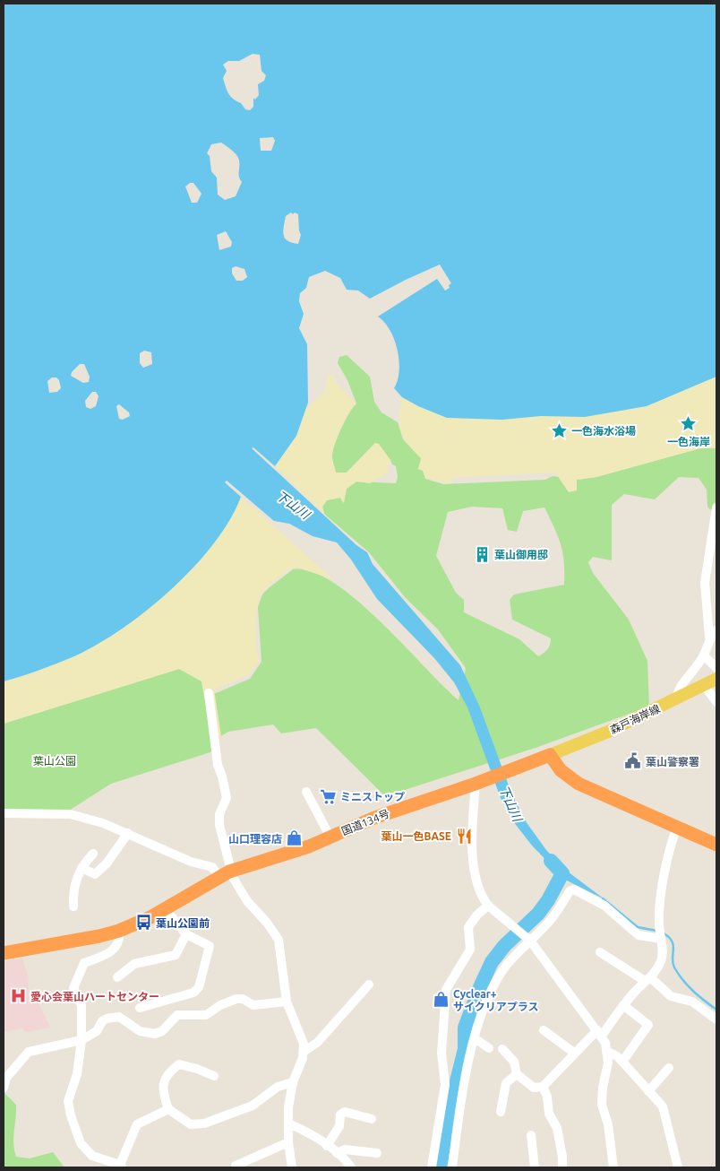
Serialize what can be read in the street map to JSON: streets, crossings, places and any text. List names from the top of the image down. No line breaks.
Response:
{"streets":{"highway":["国道134号"],"main road":["森戸海岸線"]},"crossings":[["森戸海岸線","国道134号"]],"water":["下山川"],"parks":["葉山公園"],"places":{"place":["一色海岸","一色海水浴場"],"building":["葉山御用邸"],"public building":["葉山警察署"],"supermarket":["ミニストップ"],"restaurant":["葉山一色BASE"],"shop":["山口理容店","Cyclear+ サイクリアプラス"],"bus stop":["葉山公園前"],"hospital":["愛心会葉山ハートセンター"]}}
